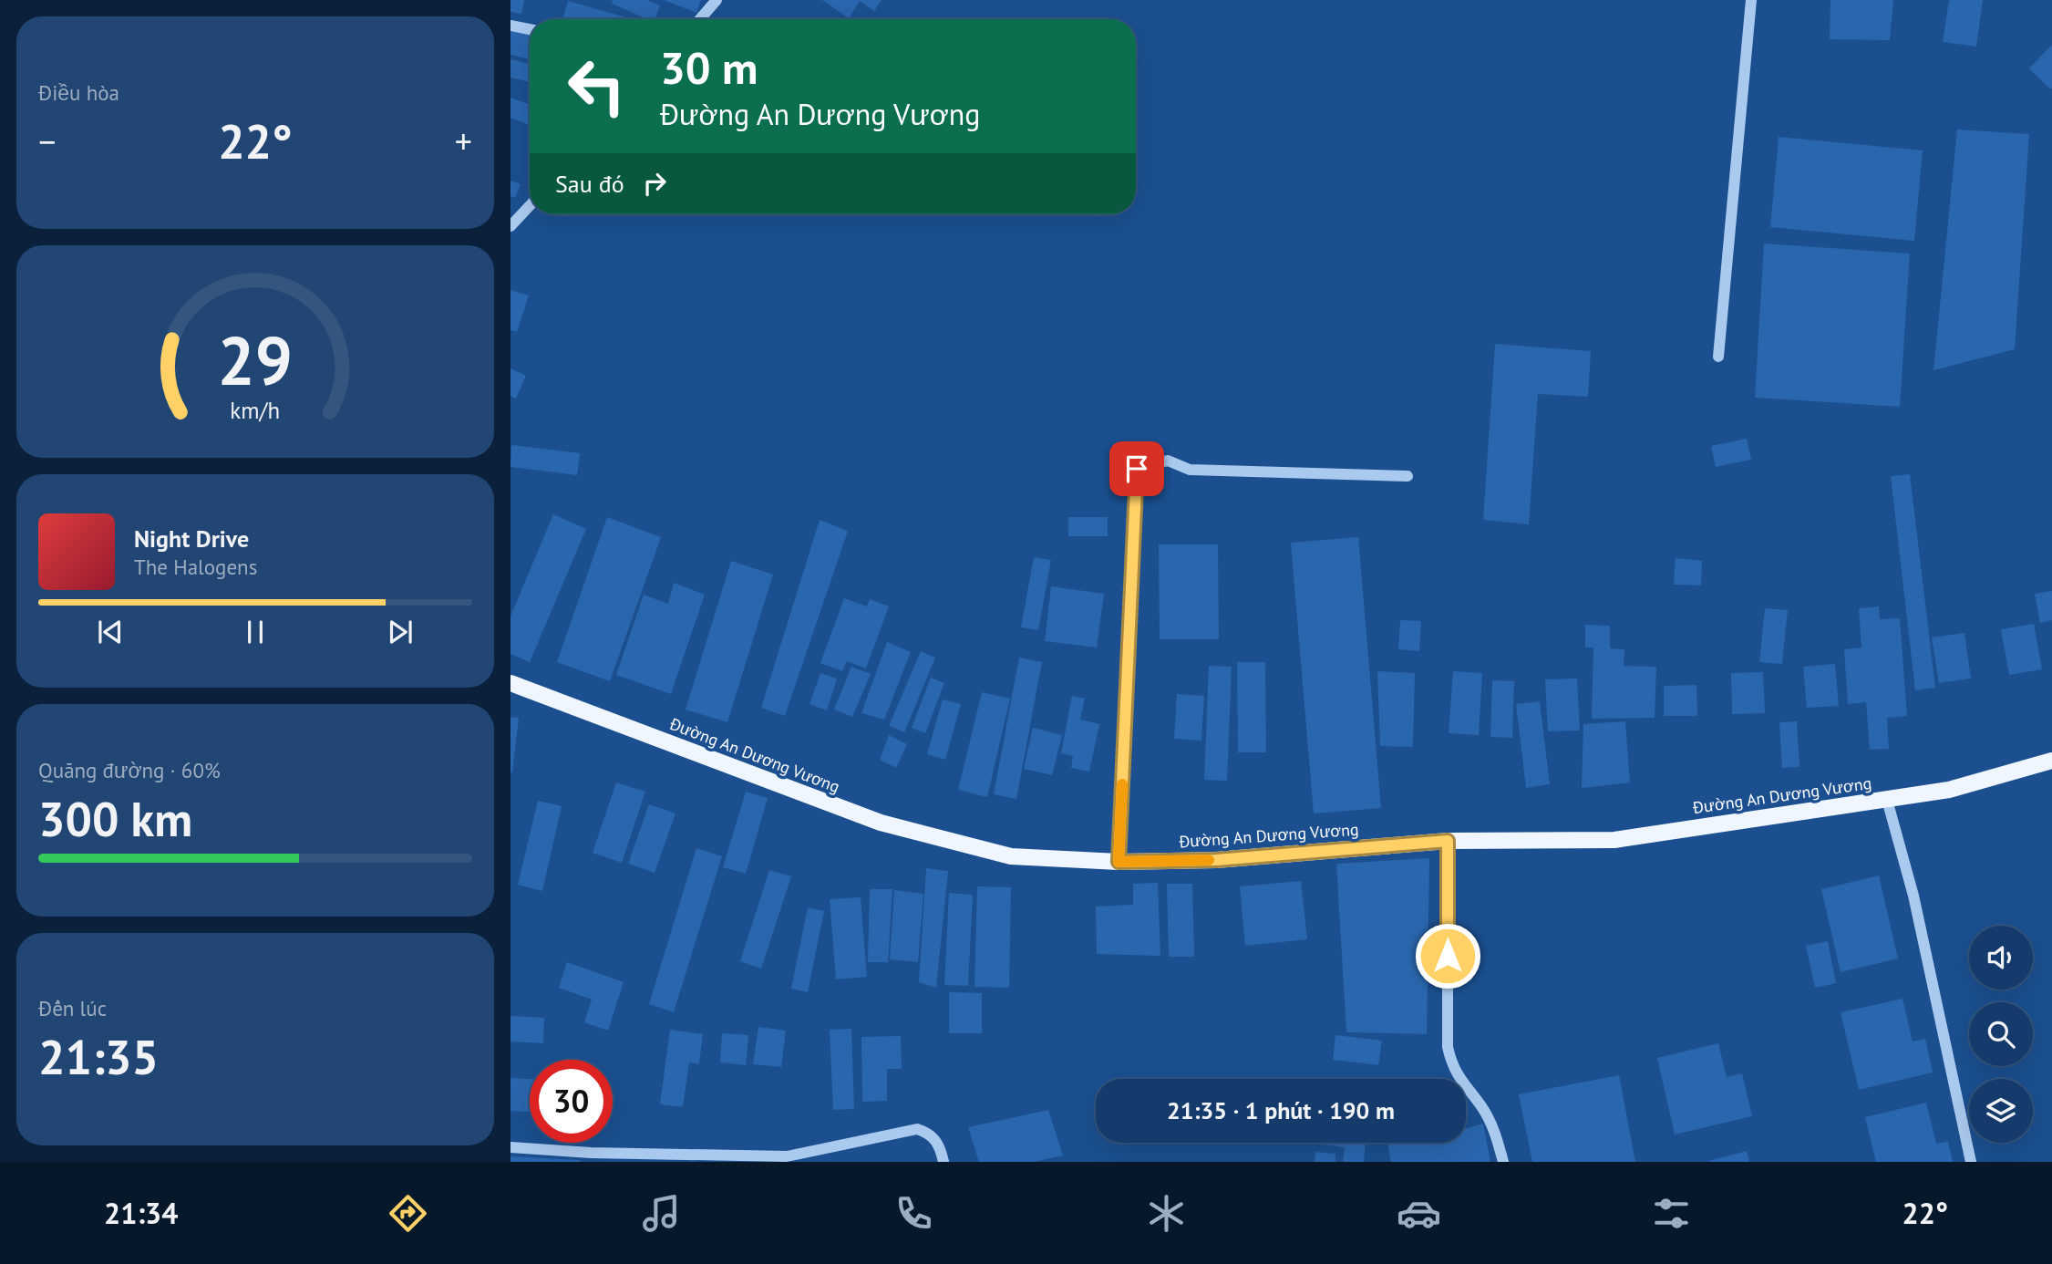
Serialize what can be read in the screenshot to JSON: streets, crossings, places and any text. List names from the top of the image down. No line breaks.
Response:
{"streets":{"main road":["Đường An Dương Vương"]},"page":{"tile":["Điều hòa",["Quãng đường · 60%","300 km"],["Đến lúc","21:35"]],"turn":["30 m","Đường An Dương Vương"],"heat":["−","22°","+"],"then":"Sau đó","song":["Night Drive","The Halogens"],"limit":"30","trip":"21:35 · 1 phút · 190 m","tabs":["21:34","22°"],"gauge":["29","km/h"]}}
